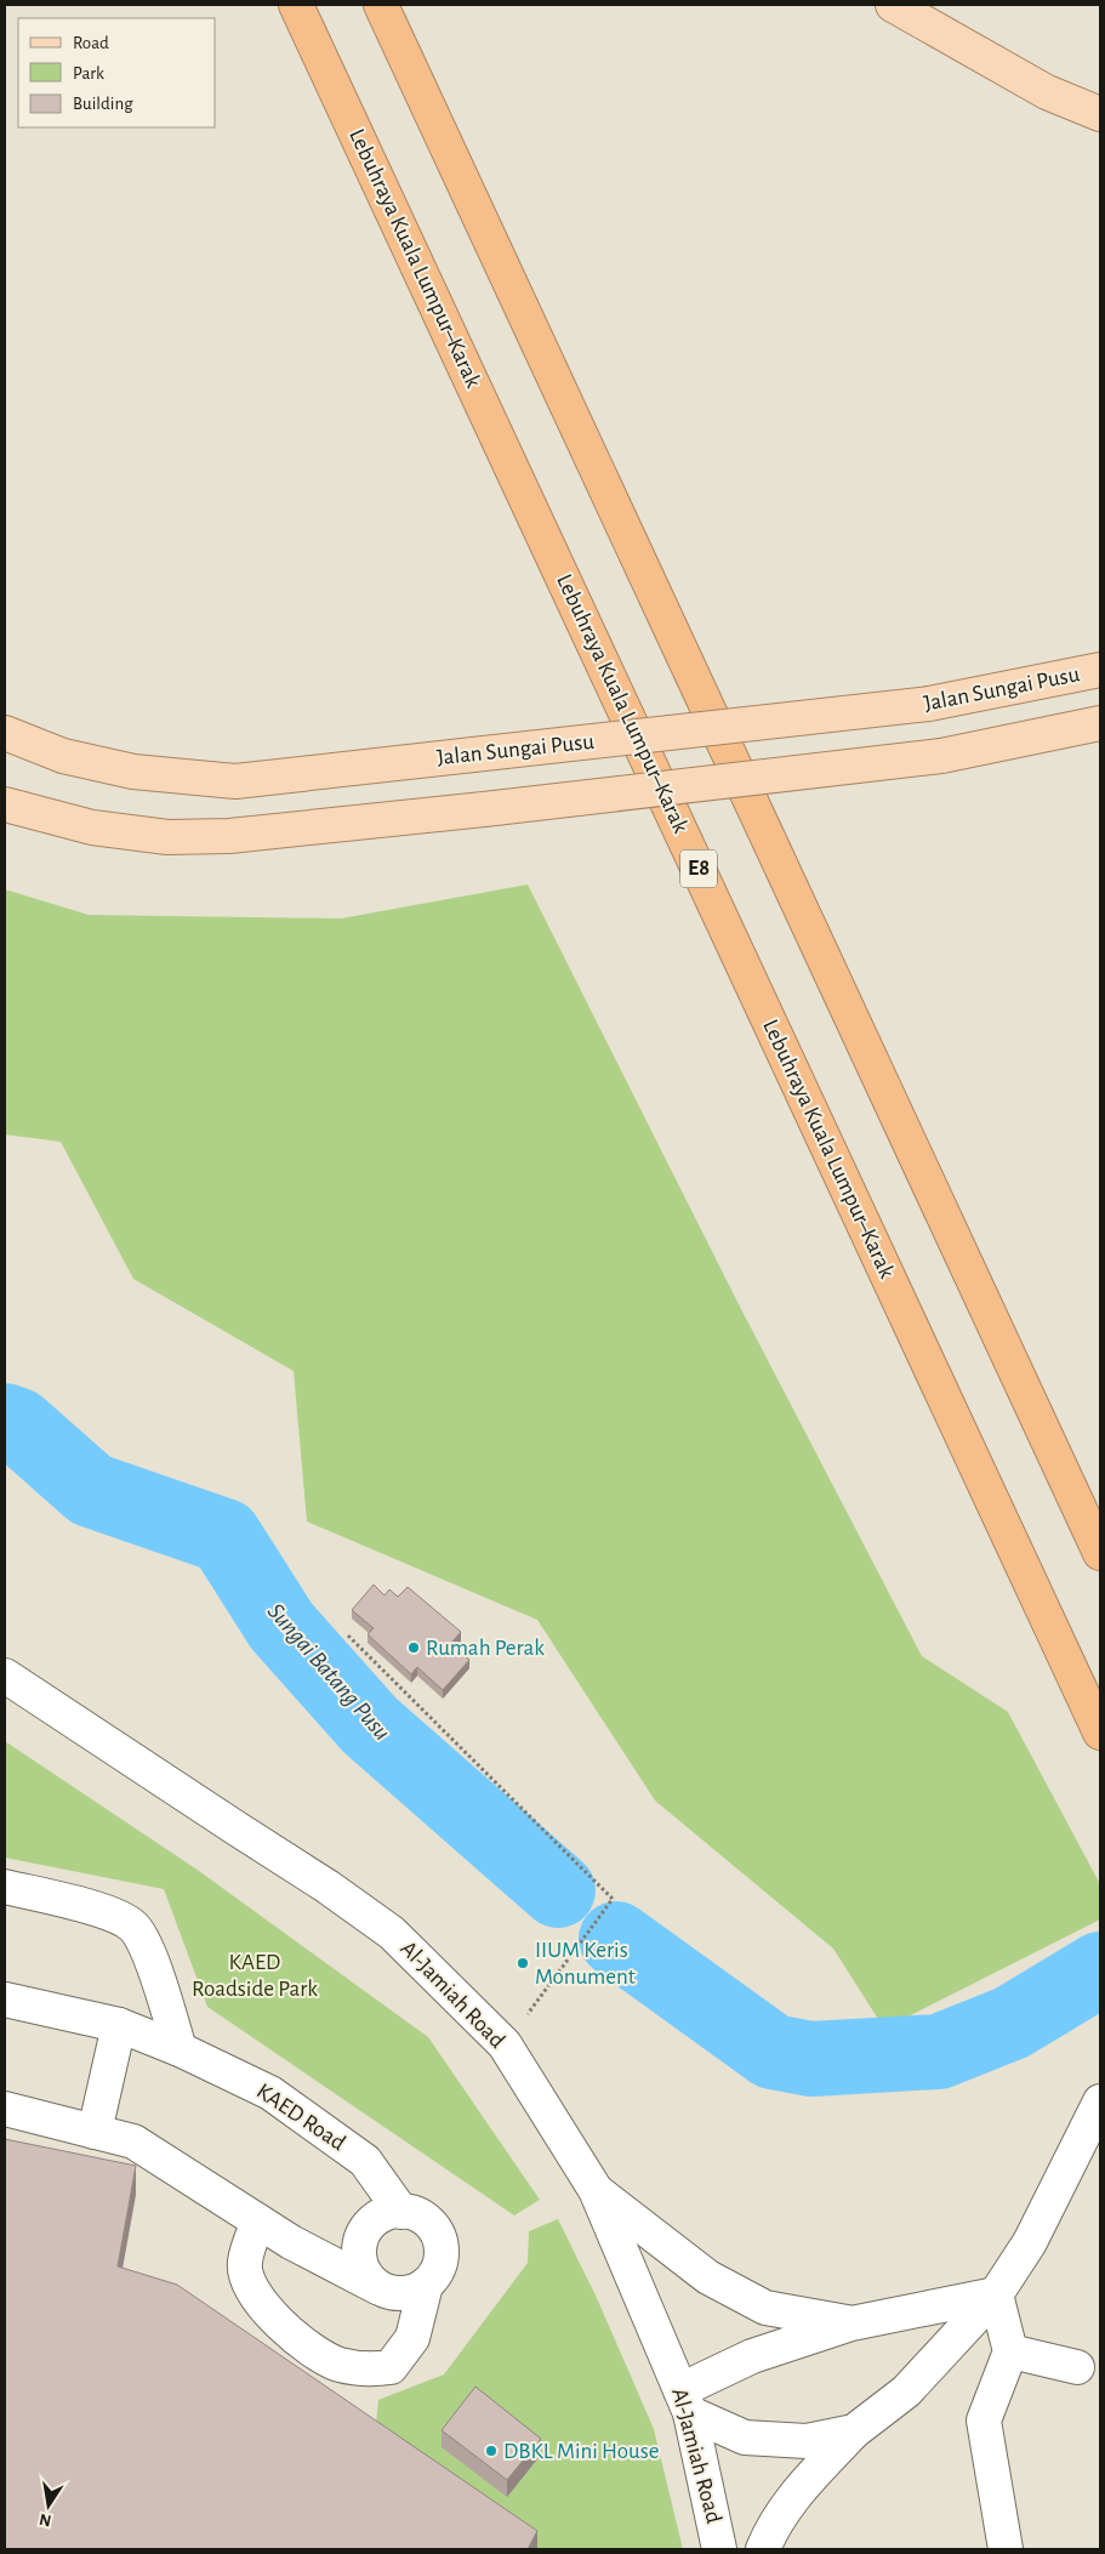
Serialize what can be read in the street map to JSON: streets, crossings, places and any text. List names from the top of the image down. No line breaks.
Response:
{"streets":{"highway":["Lebuhraya Kuala Lumpur–Karak","E8"],"main road":["Jalan Sungai Pusu"],"street":["Al-Jamiah Road","KAED Road"]},"water":["Sungai Batang Pusu"],"parks":["KAED Roadside Park"],"places":["Rumah Perak","IIUM Keris Monument","DBKL Mini House"],"legend":["Road","Park","Building"],"north":"bottom"}
